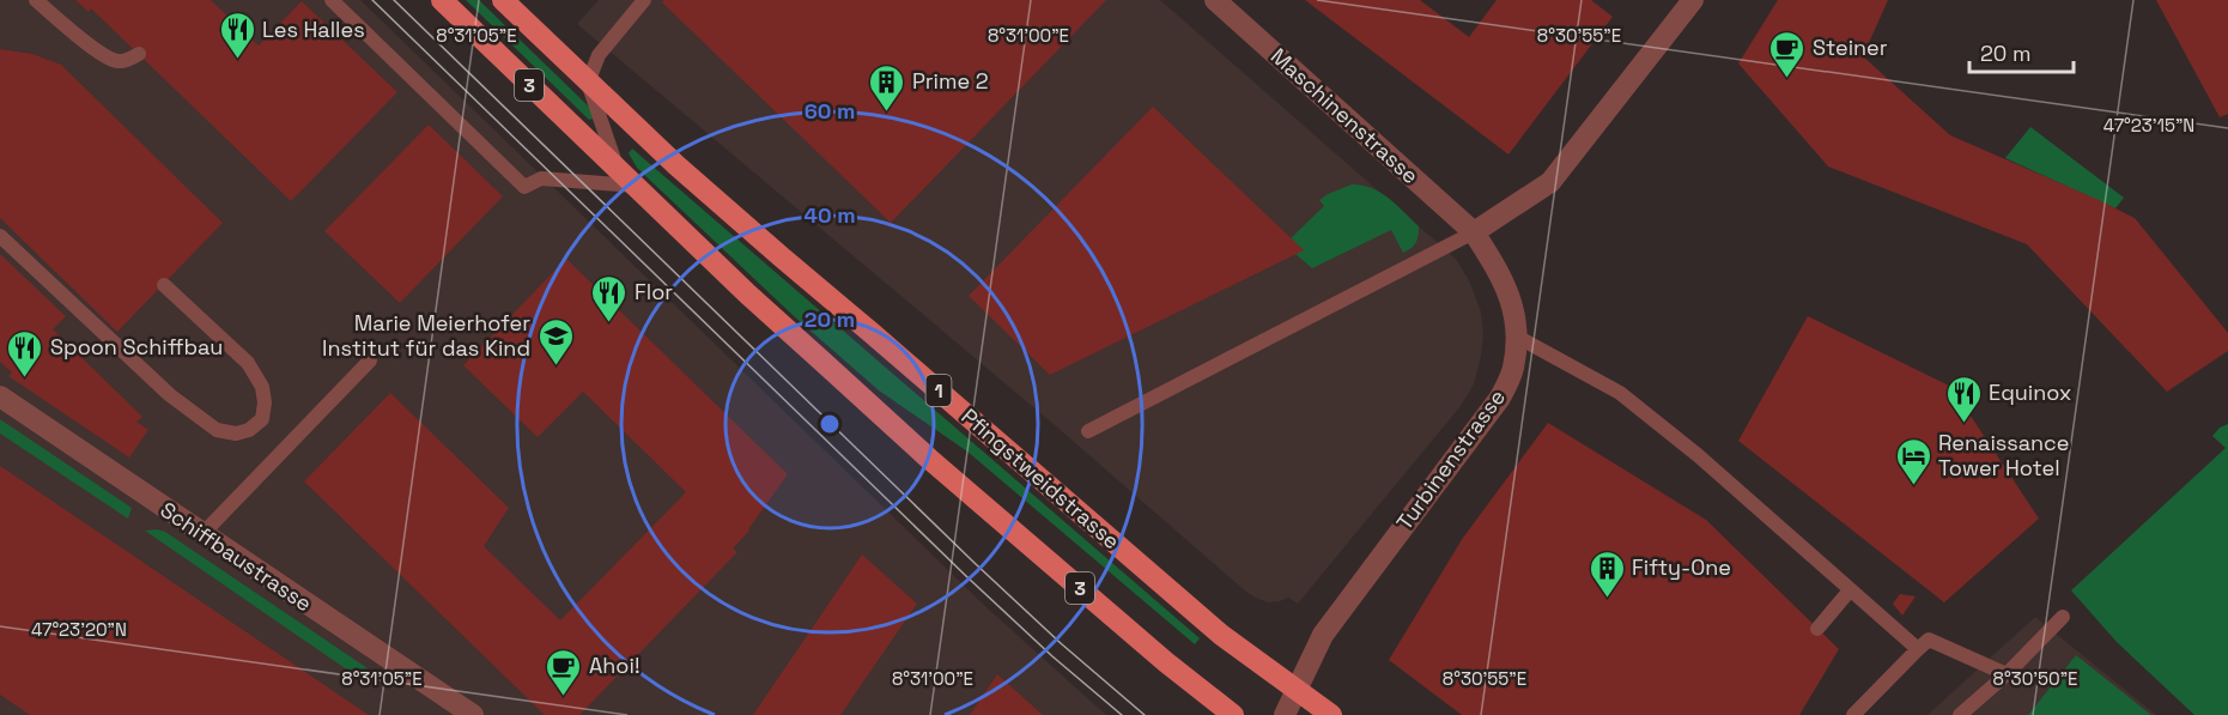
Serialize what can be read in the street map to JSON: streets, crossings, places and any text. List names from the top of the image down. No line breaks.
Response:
{"streets":{"main road":["3","1","Pfingstweidstrasse"],"street":["Maschinenstrasse","Turbinenstrasse","Schiffbaustrasse"]},"crossings":[["Maschinenstrasse","Turbinenstrasse"],["Turbinenstrasse","Pfingstweidstrasse"]],"places":{"restaurant":["Les Halles","Flor","Spoon Schiffbau","Equinox"],"cafe":["Steiner","Ahoi!"],"building":["Prime 2","Fifty-One"],"school or university":["Marie Meierhofer Institut für das Kind"],"hotel":["Renaissance Tower Hotel"]},"scale_bar":"20 m","coordinates":["8°31'05\"E","8°31'00\"E","8°30'55\"E","47°23'15\"N","47°23'20\"N","8°30'50\"E"],"rings":["60 m","40 m","20 m"]}
